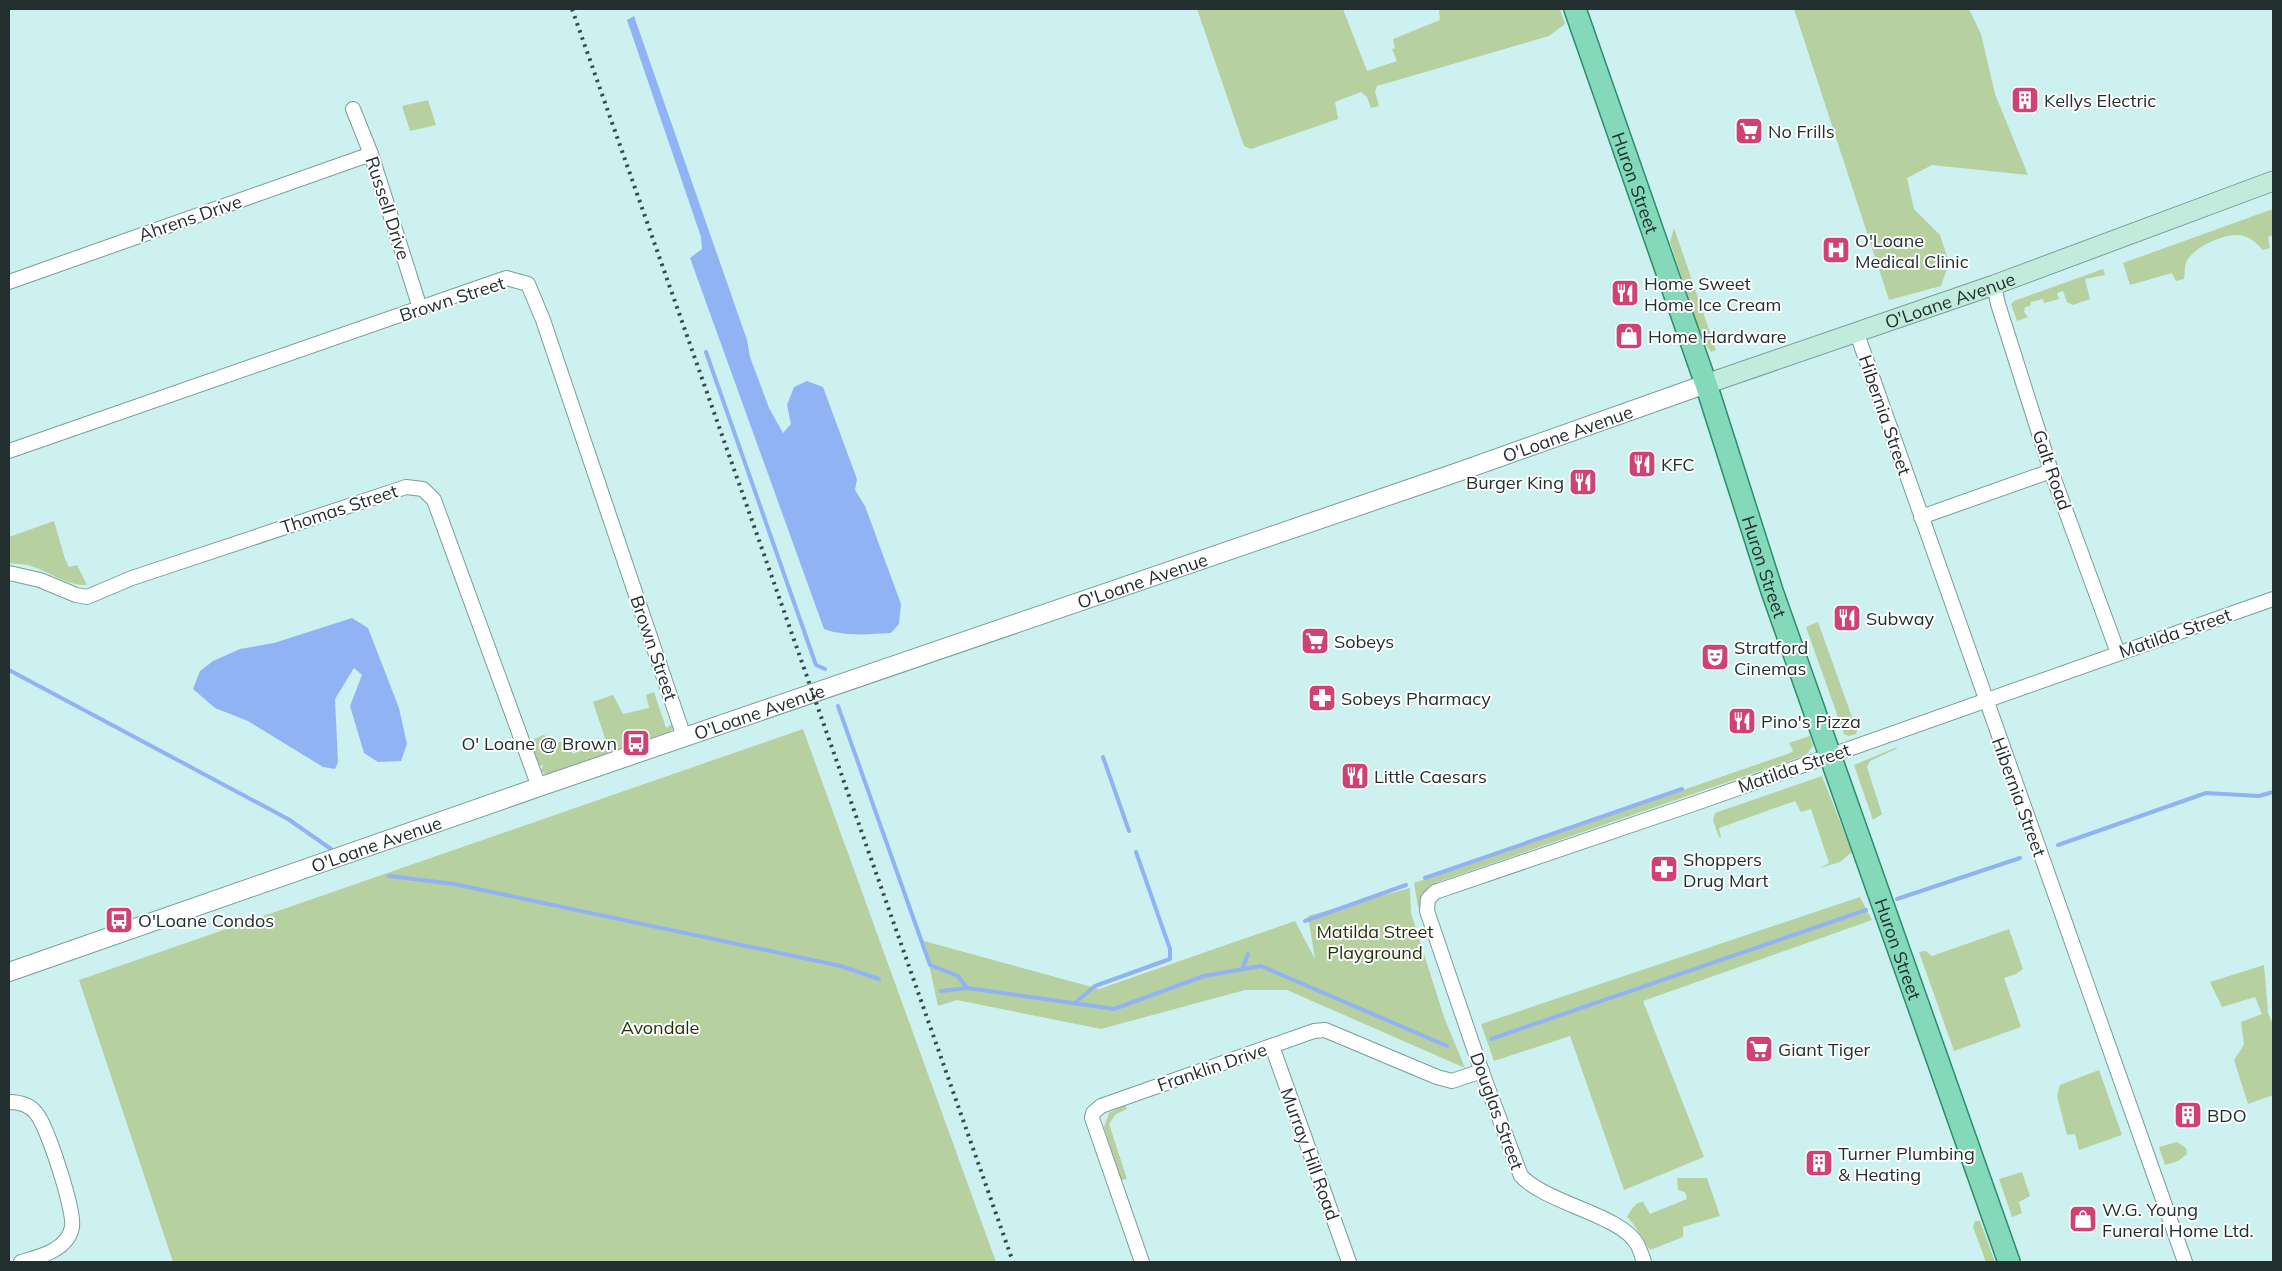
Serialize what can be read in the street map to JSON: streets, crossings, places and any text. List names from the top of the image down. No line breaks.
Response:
{"streets":{"main road":["Huron Street","O'Loane Avenue"],"street":["Russell Drive","Ahrens Drive","Brown Street","Hibernia Street","Galt Road","Thomas Street","Matilda Street","Franklin Drive","Douglas Street","Murray Hill Road"]},"crossings":[["Huron Street","O'Loane Avenue"],["Huron Street","Matilda Street"],["Russell Drive","Ahrens Drive"],["Russell Drive","Brown Street"],["Brown Street","O'Loane Avenue"],["O'Loane Avenue","Hibernia Street"],["O'Loane Avenue","Galt Road"],["O'Loane Avenue","Thomas Street"],["Hibernia Street","Matilda Street"],["Galt Road","Matilda Street"],["Matilda Street","Douglas Street"],["Franklin Drive","Douglas Street"],["Franklin Drive","Murray Hill Road"]],"parks":["Matilda Street Playground","Avondale"],"places":{"building":["Kellys Electric","BDO","Turner Plumbing & Heating"],"supermarket":["No Frills","Sobeys","Giant Tiger"],"hospital":["O'Loane Medical Clinic"],"restaurant":["Home Sweet Home Ice Cream","KFC","Burger King","Subway","Pino's Pizza","Little Caesars"],"shop":["Home Hardware","W.G. Young Funeral Home Ltd."],"theatre":["Stratford Cinemas"],"pharmacy":["Sobeys Pharmacy","Shoppers Drug Mart"],"bus stop":["O' Loane @ Brown","O'Loane Condos"]}}
